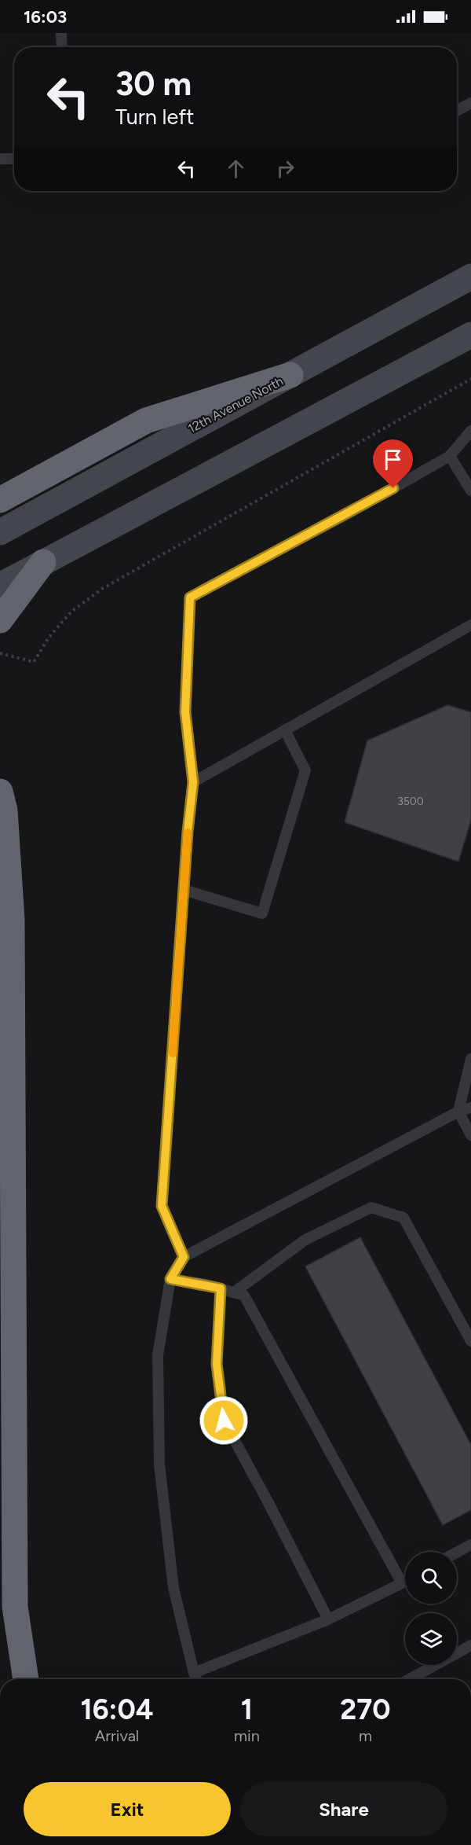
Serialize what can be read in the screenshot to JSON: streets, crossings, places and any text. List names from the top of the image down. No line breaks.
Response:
{"streets":{"main road":["12th Avenue North"]},"house_numbers":["3500"],"page":{"status":"16:03","turn":["30 m","Turn left"],"eta":["16:04","Arrival","1","min","270","m"],"buttons":["Exit","Share"]}}
